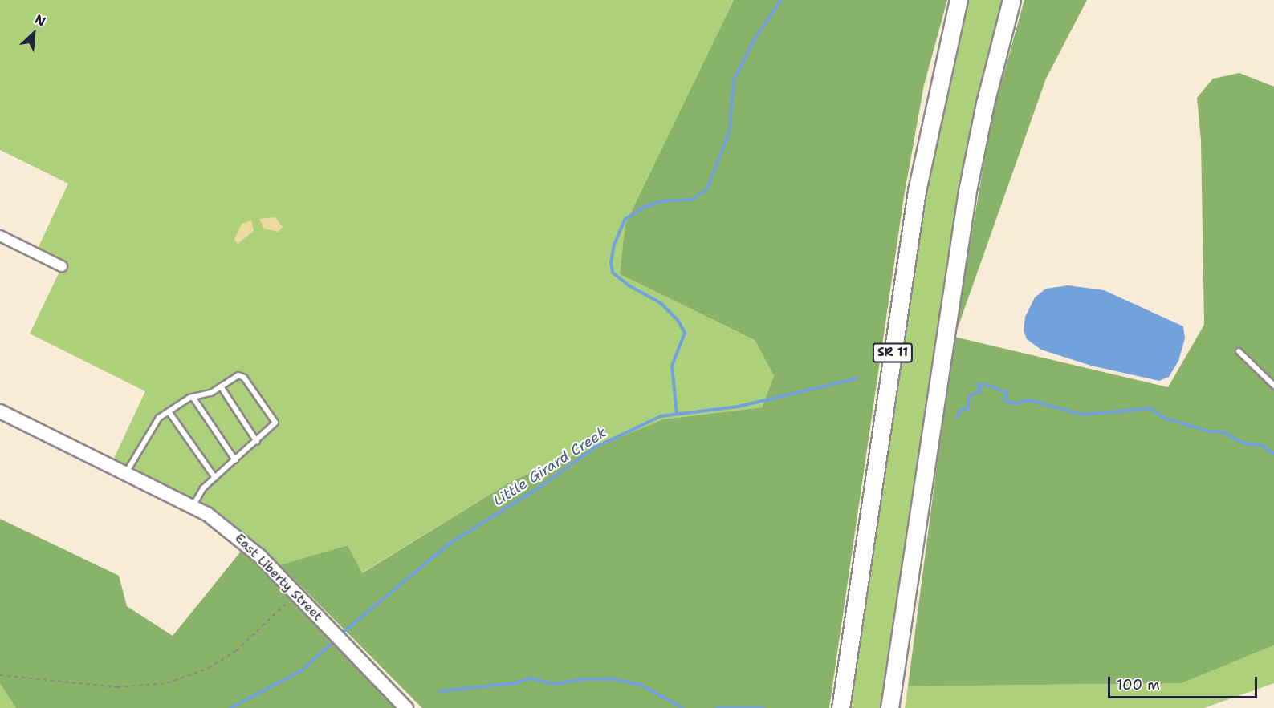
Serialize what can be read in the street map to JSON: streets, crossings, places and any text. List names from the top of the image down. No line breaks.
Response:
{"streets":{"highway":["SR 11"],"street":["East Liberty Street"]},"water":["Little Girard Creek"],"scale_bar":"100 m","north":"top right"}
